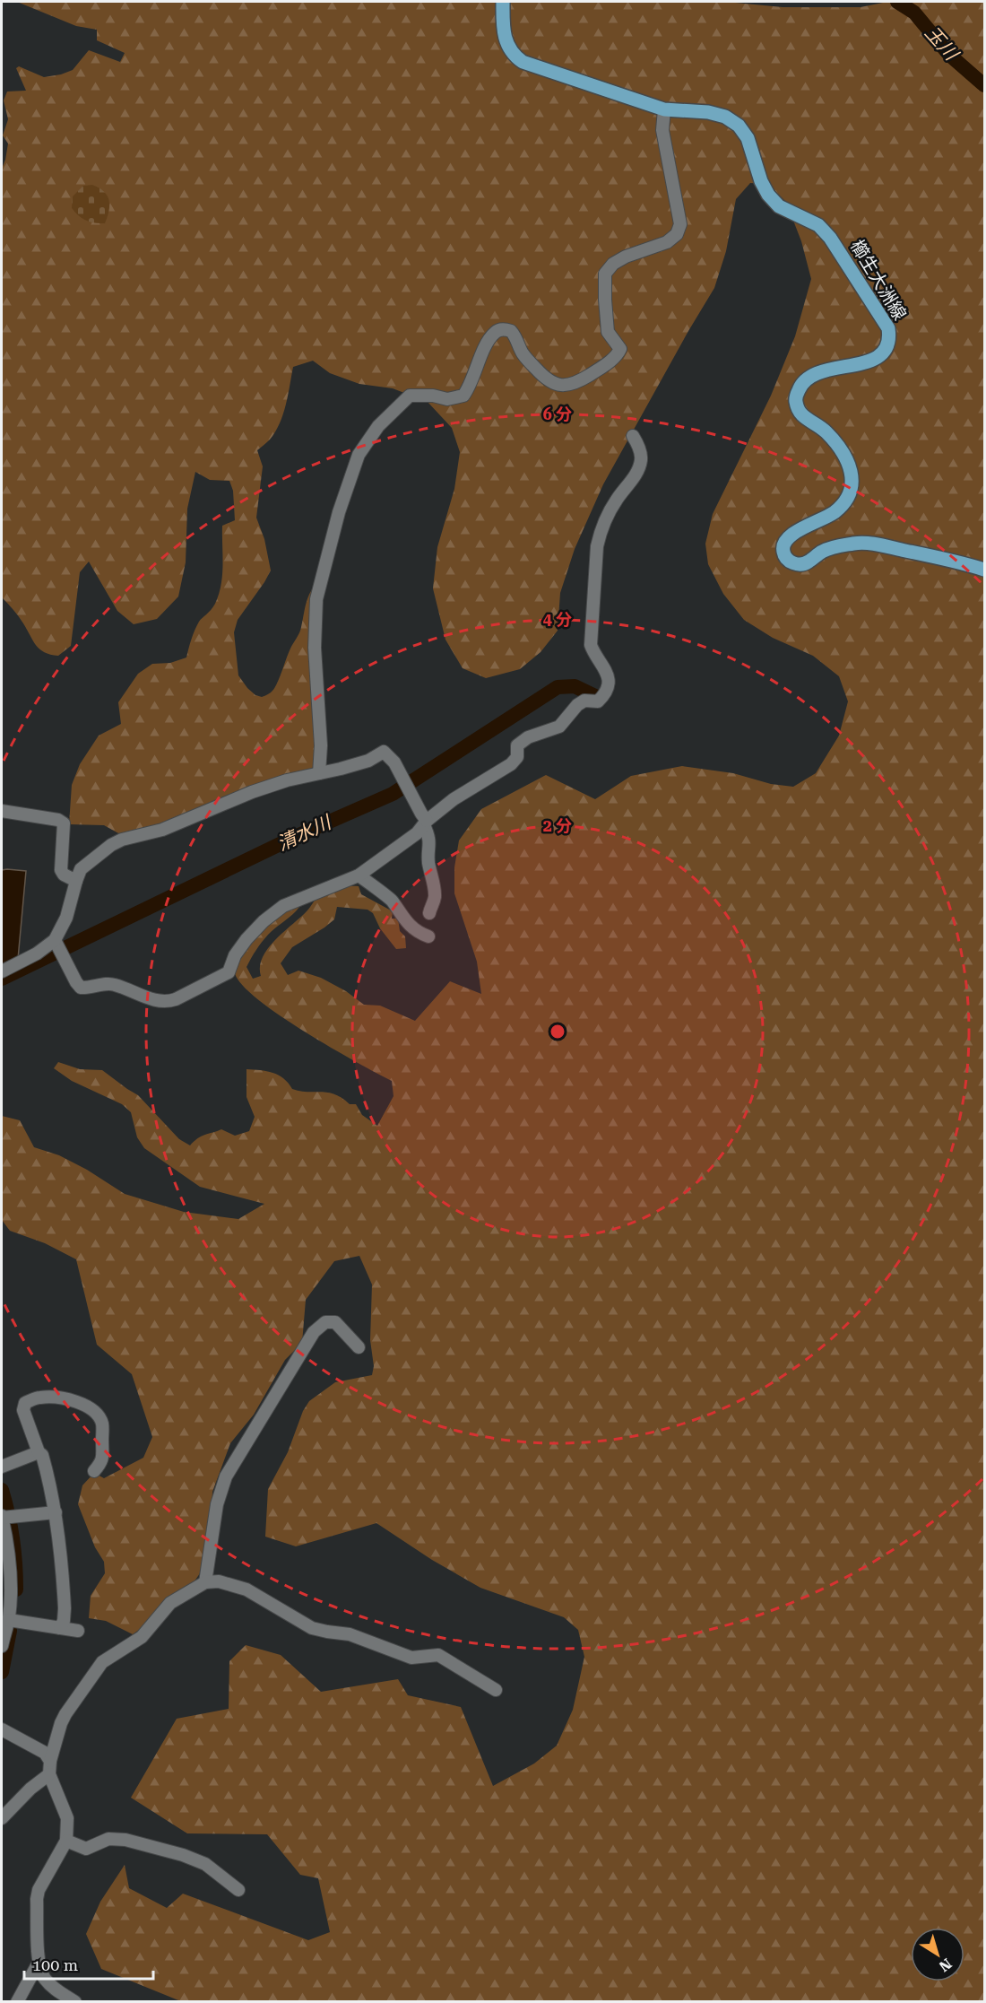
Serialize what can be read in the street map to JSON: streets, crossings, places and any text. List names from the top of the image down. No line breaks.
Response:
{"streets":{"main road":["櫛生大洲線"]},"water":["玉川","清水川"],"scale_bar":"100 m","north":"bottom right","rings":["6 分","4 分","2 分"]}
